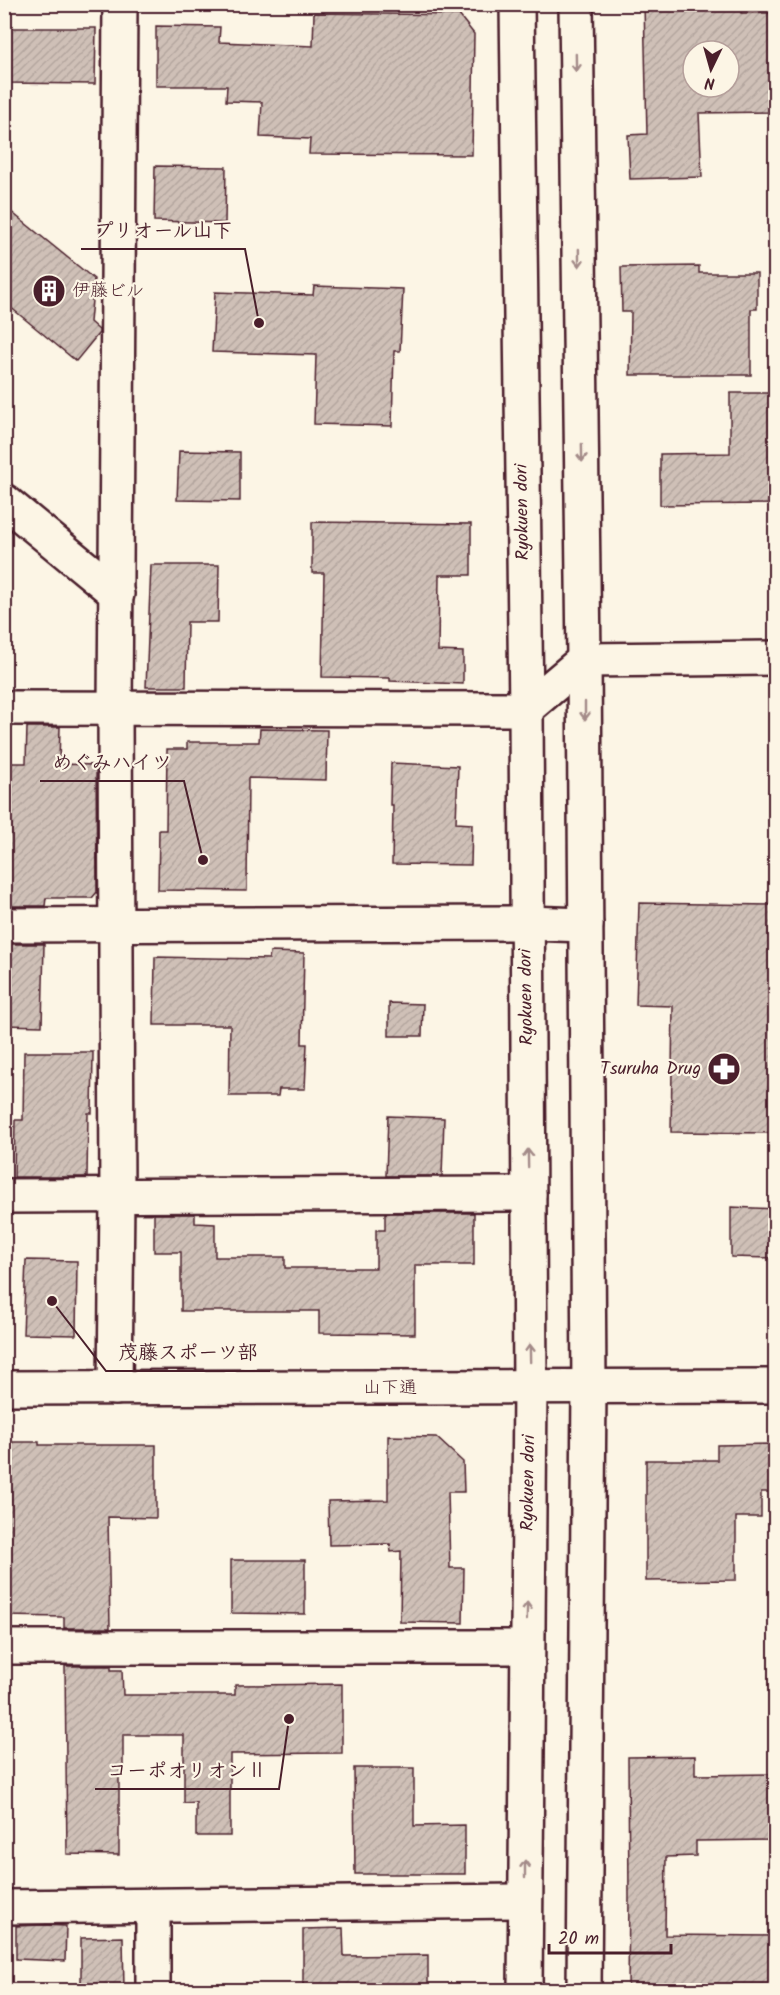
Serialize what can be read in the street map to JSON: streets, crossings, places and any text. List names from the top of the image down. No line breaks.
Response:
{"streets":{"street":["Ryokuen dori","山下通"]},"crossings":[["Ryokuen dori","山下通"]],"places":{"building":["伊藤ビル"],"other":["プリオール山下","めぐみハイツ","茂藤スポーツ部","コーポオリオンⅡ"],"pharmacy":["Tsuruha Drug"]},"scale_bar":"20 m","north":"bottom"}
